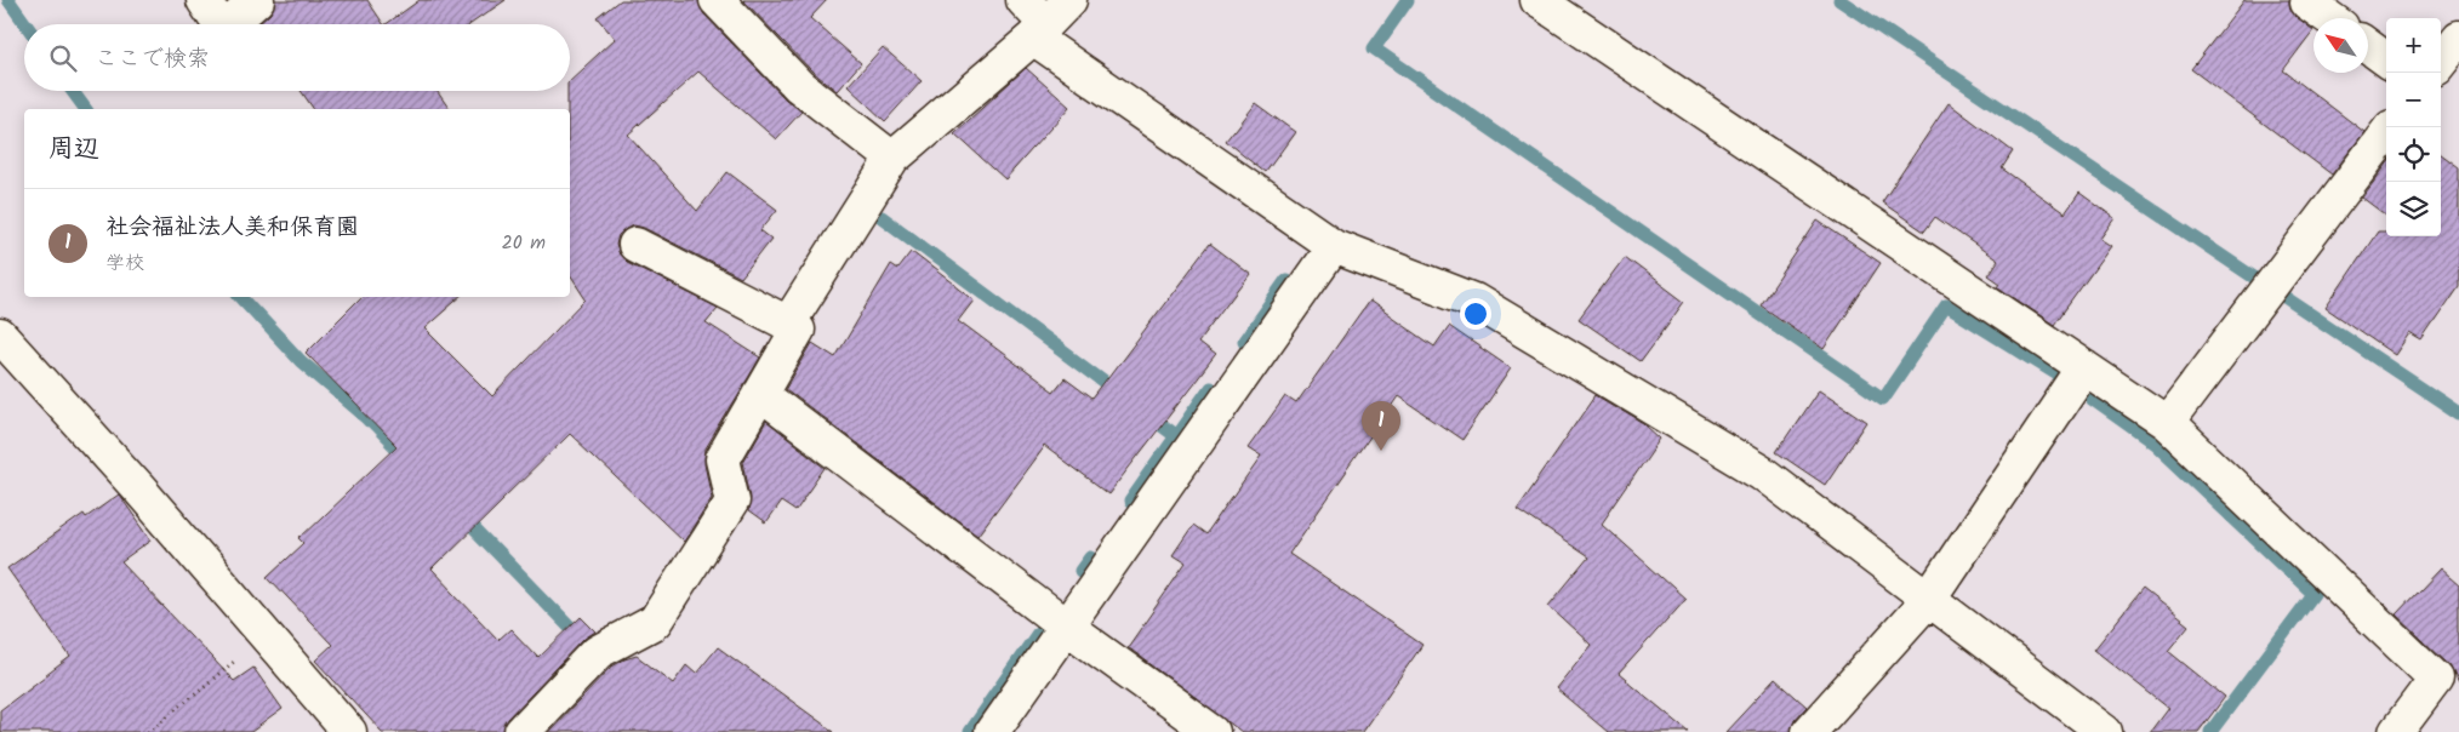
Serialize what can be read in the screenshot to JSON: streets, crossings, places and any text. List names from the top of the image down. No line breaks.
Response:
{"north":"top left","page":{"map_buttons":["+","−"],"search":"ここで検索","heading":"周辺","list":[{"mark":"1","name":"社会福祉法人美和保育園","note":"学校","value":"20 m"}],"pins":"1"}}
